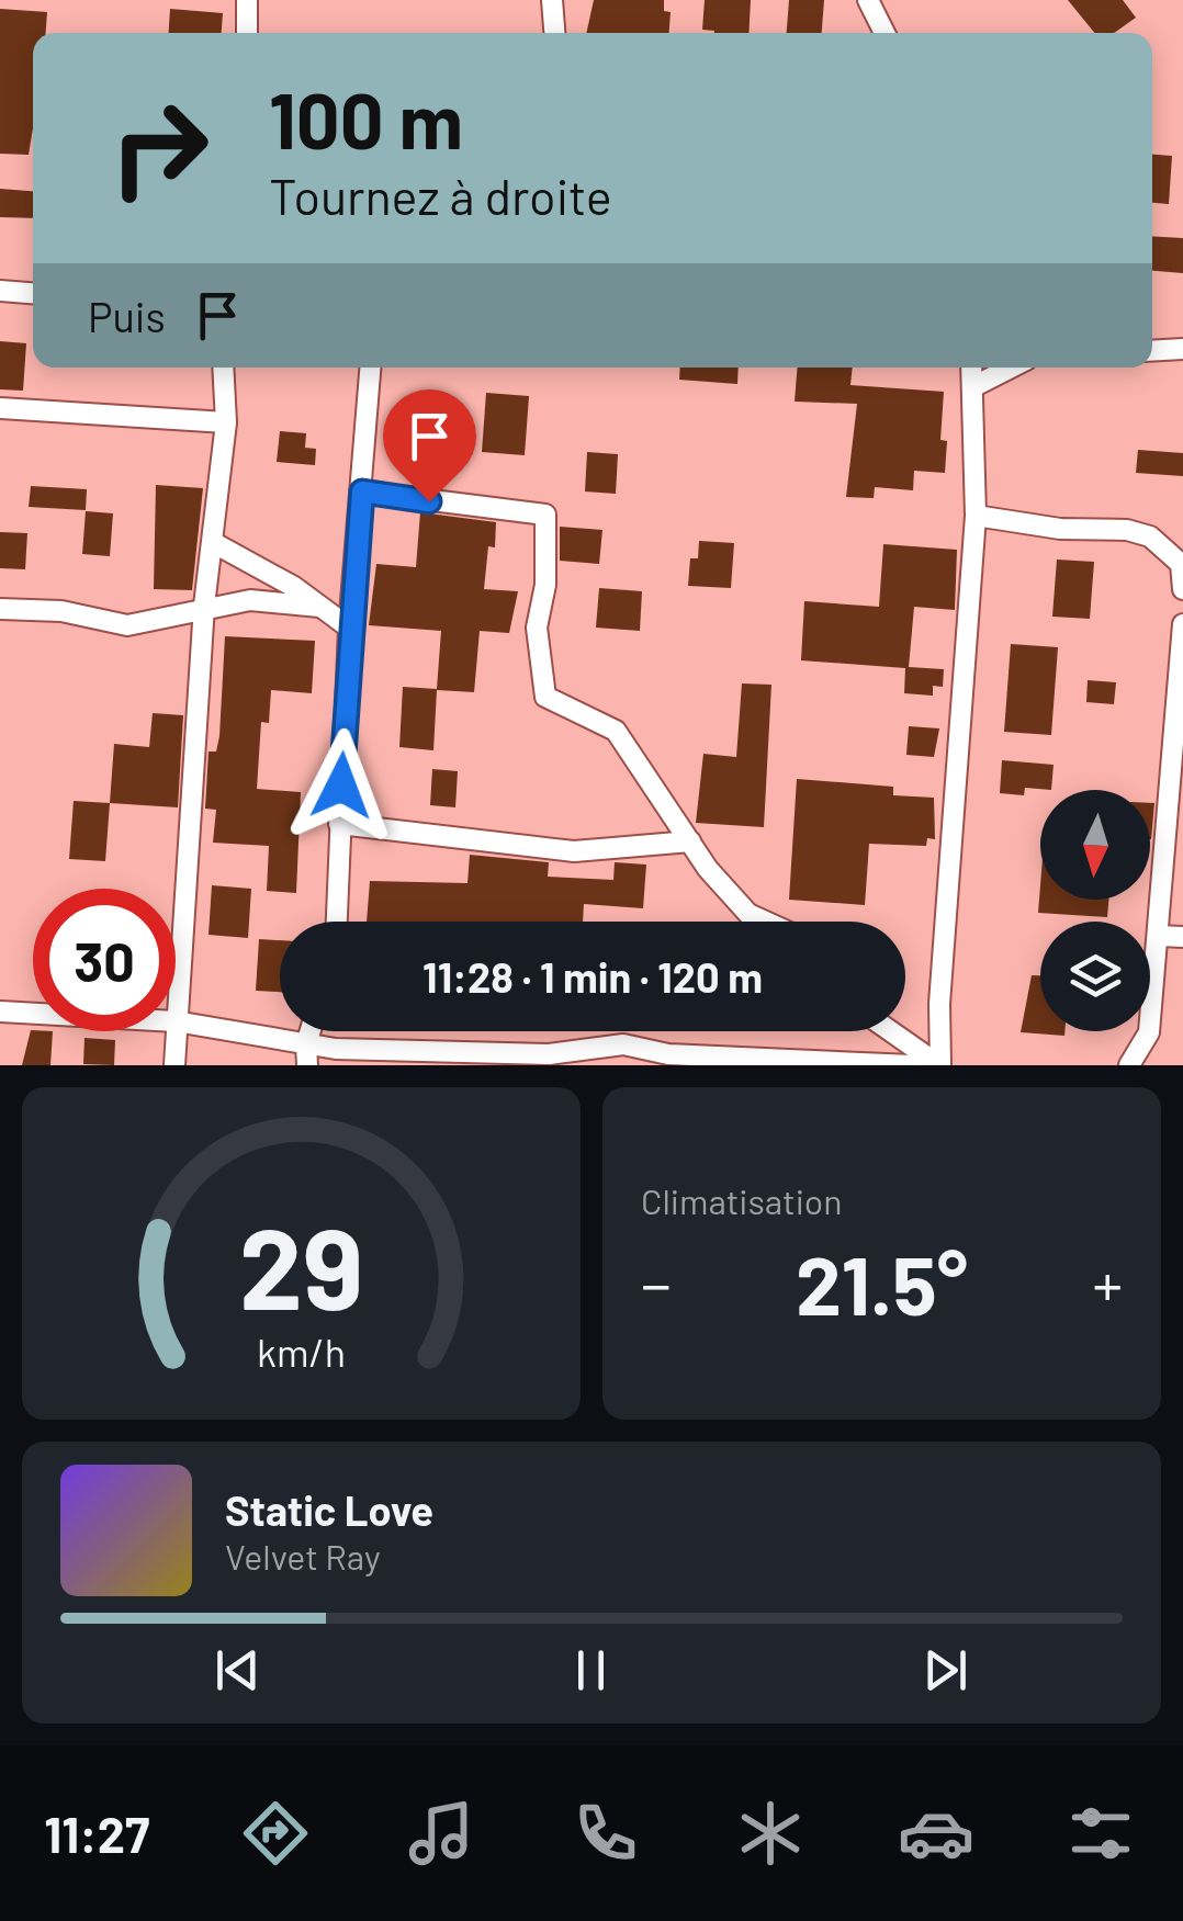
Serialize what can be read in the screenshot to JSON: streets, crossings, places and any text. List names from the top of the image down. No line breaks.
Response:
{"north":"bottom","page":{"turn":["100 m","Tournez à droite"],"then":"Puis","limit":"30","trip":"11:28 · 1 min · 120 m","tile":"Climatisation","heat":["−","21.5°","+"],"song":["Static Love","Velvet Ray"],"tabs":"11:27","gauge":["29","km/h"]}}
